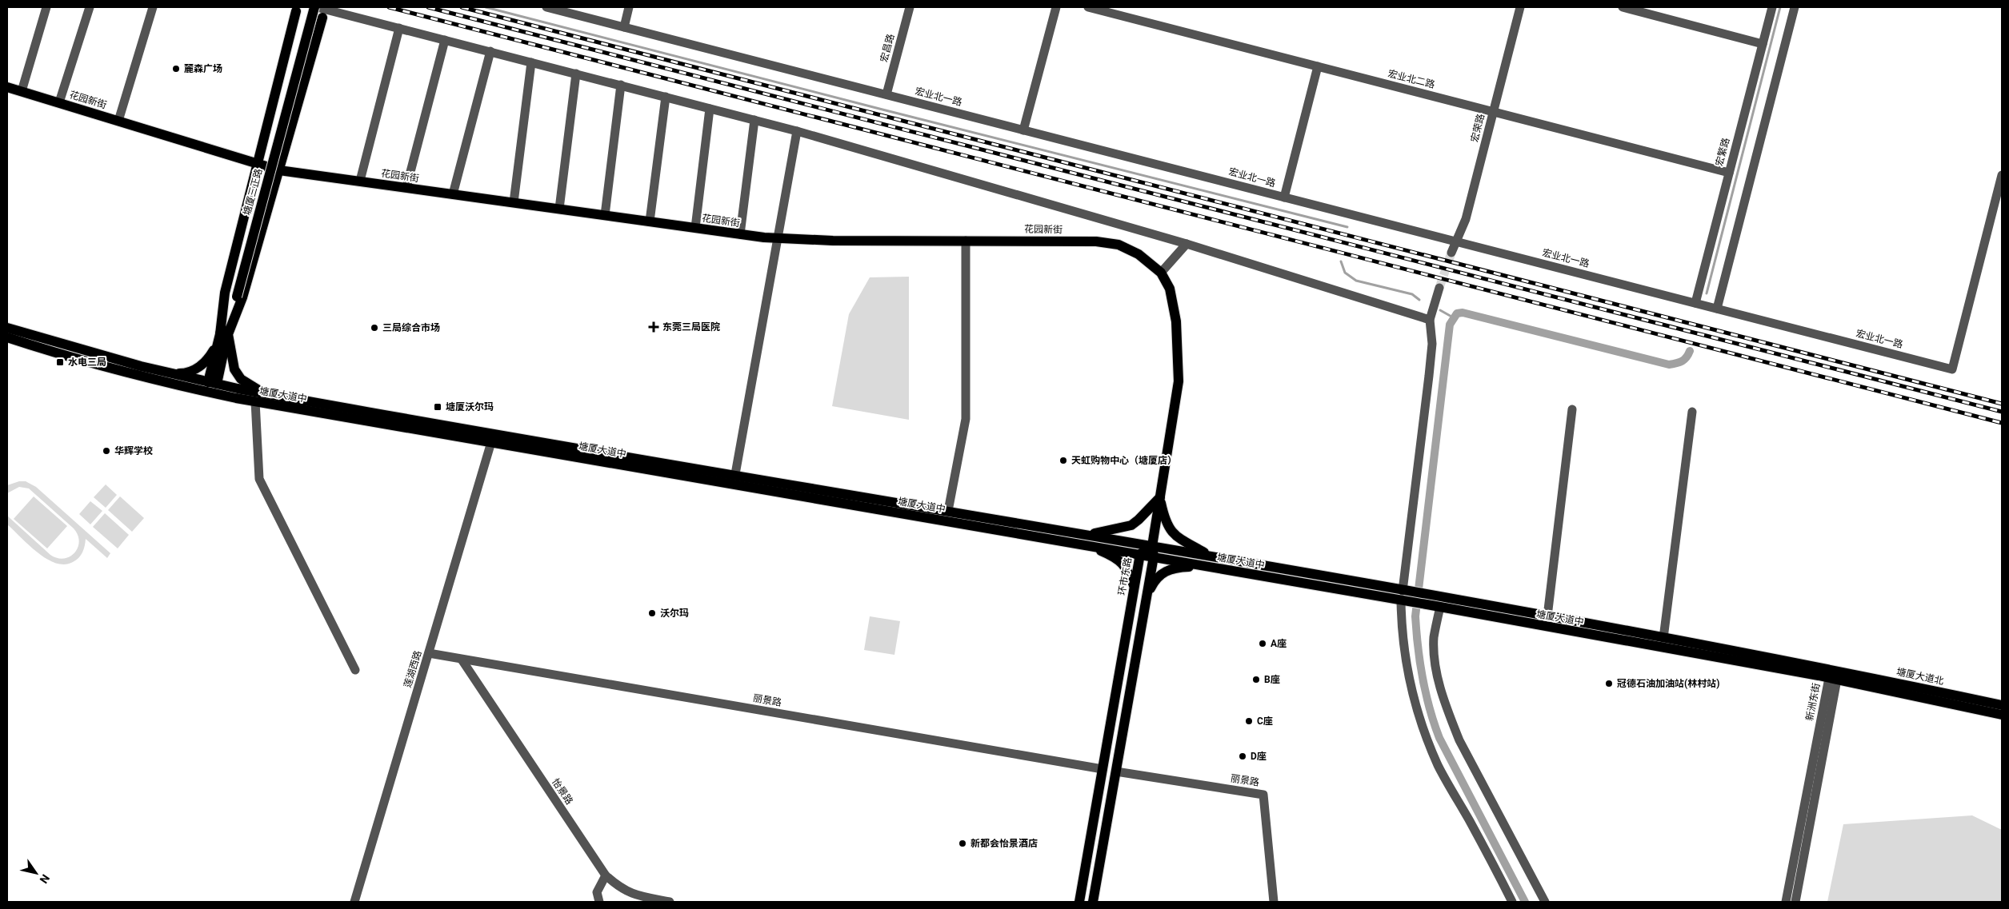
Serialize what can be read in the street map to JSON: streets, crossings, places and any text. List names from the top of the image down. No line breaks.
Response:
{"streets":{"main road":["花园新街","塘厦三正路","塘厦大道中","环市东路","塘厦大道北"],"street":["宏昌路","宏业北二路","宏业北一路","宏荣路","宏繁路","莲湖西路","丽景路","新洲东街","怡景路"]},"crossings":[["宏昌路","宏业北一路"],["宏业北二路","宏荣路"],["宏业北二路","宏繁路"],["宏业北一路","宏荣路"],["宏业北一路","宏繁路"],["花园新街","塘厦大道中"],["塘厦三正路","塘厦大道中"],["塘厦大道中","环市东路"],["塘厦大道中","莲湖西路"],["塘厦大道中","塘厦大道北"],["塘厦大道中","新洲东街"],["环市东路","丽景路"],["莲湖西路","丽景路"],["塘厦大道北","新洲东街"],["丽景路","怡景路"]],"places":{"other":["麓森广场","三局综合市场","华辉学校","天虹购物中心（塘厦店）","沃尔玛","A座","B座","冠德石油加油站(林村站)","C座","D座","新都会怡景酒店"],"health":["东莞三局医院"],"transit":["水电三局","塘厦沃尔玛"]},"north":"bottom right"}
